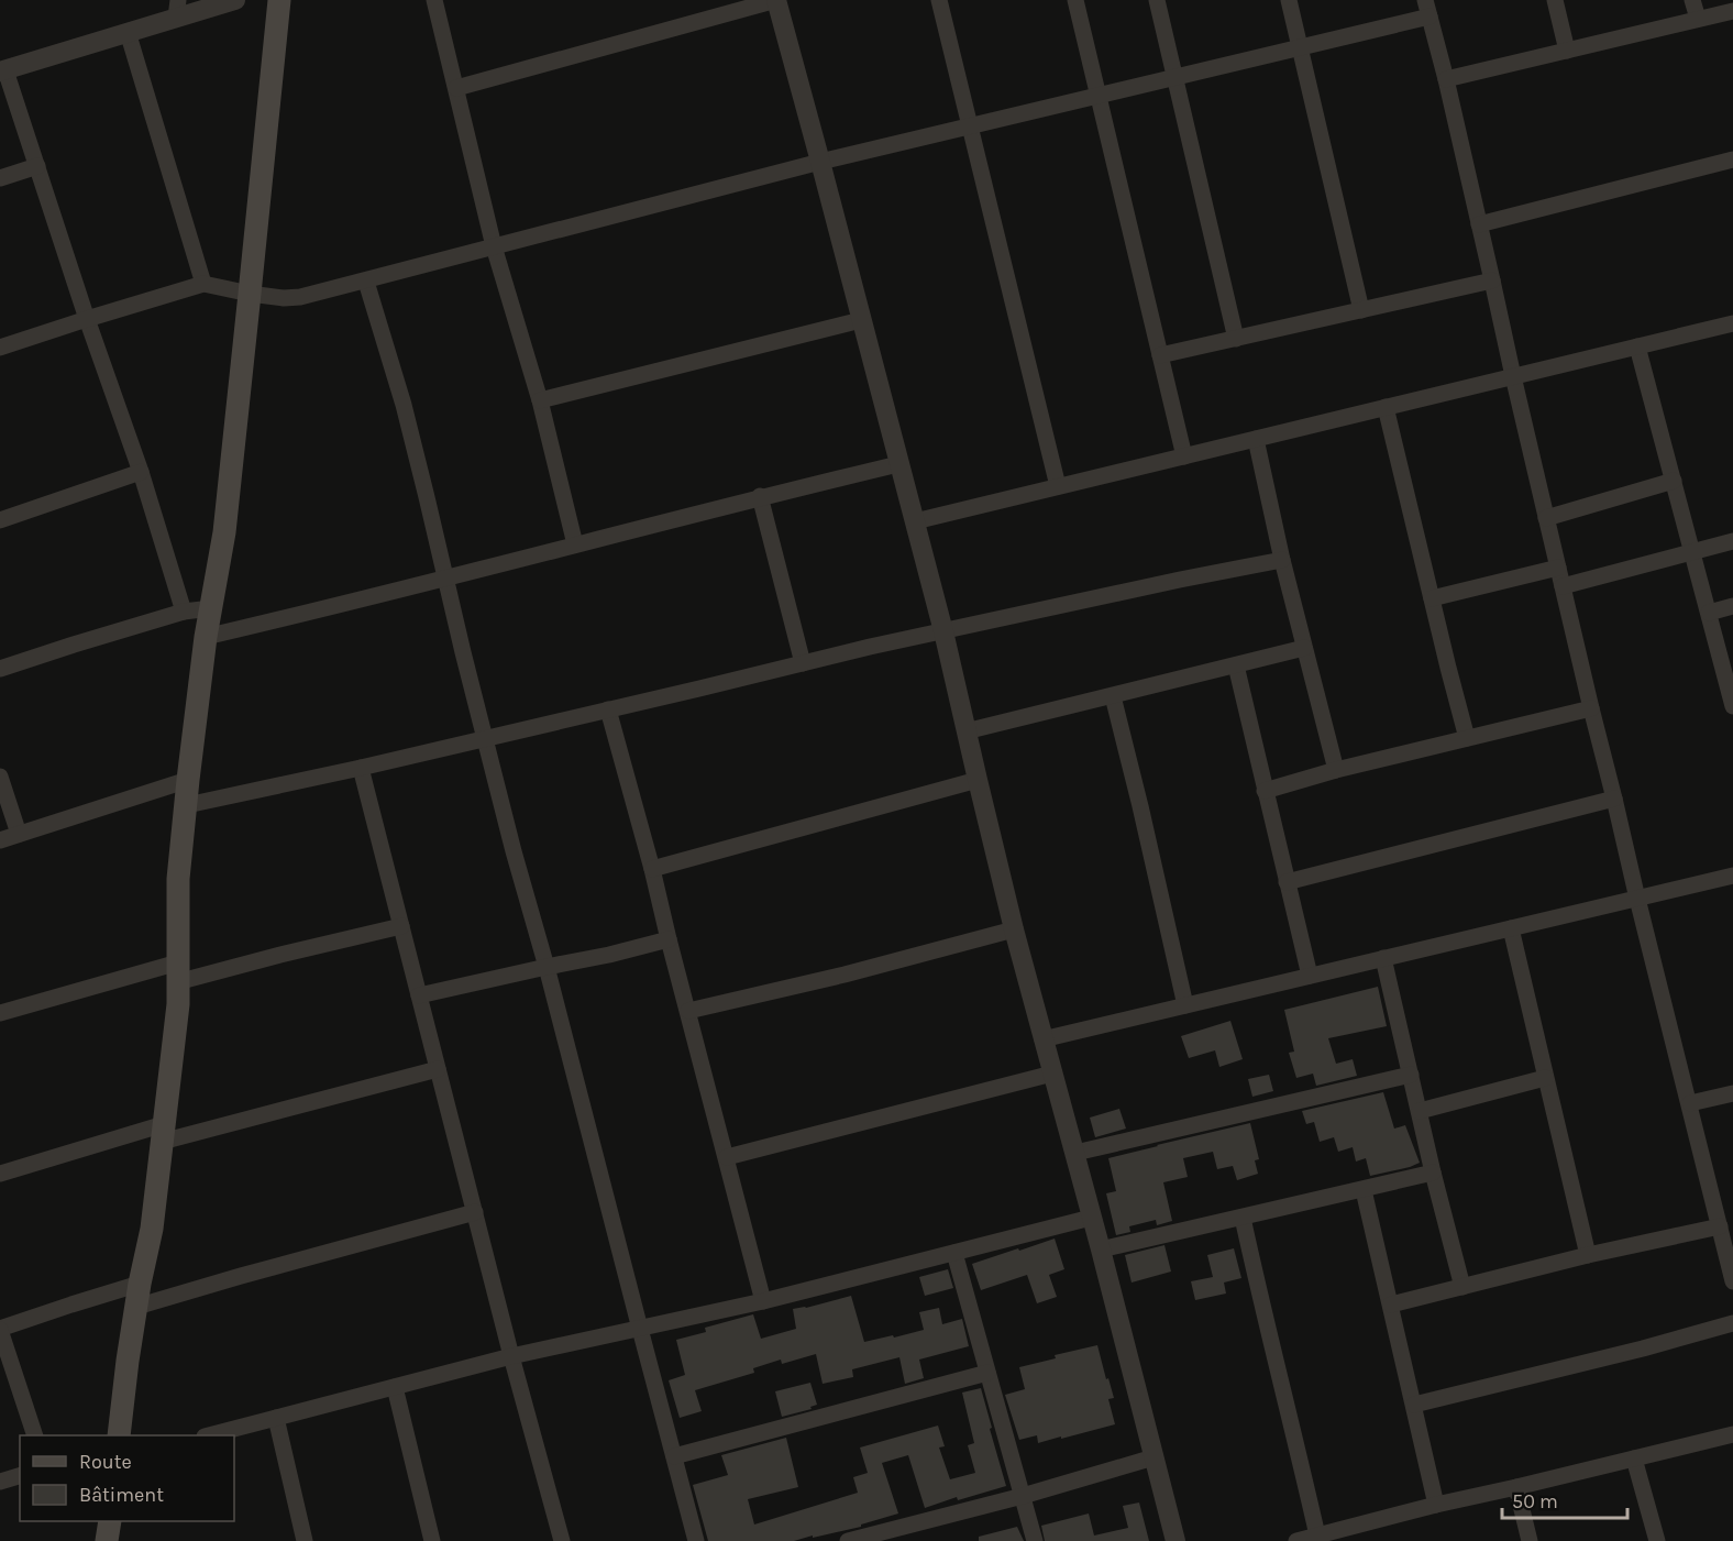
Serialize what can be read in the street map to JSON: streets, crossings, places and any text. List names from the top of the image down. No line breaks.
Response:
{"legend":["Route","Bâtiment"],"scale_bar":"50 m"}
